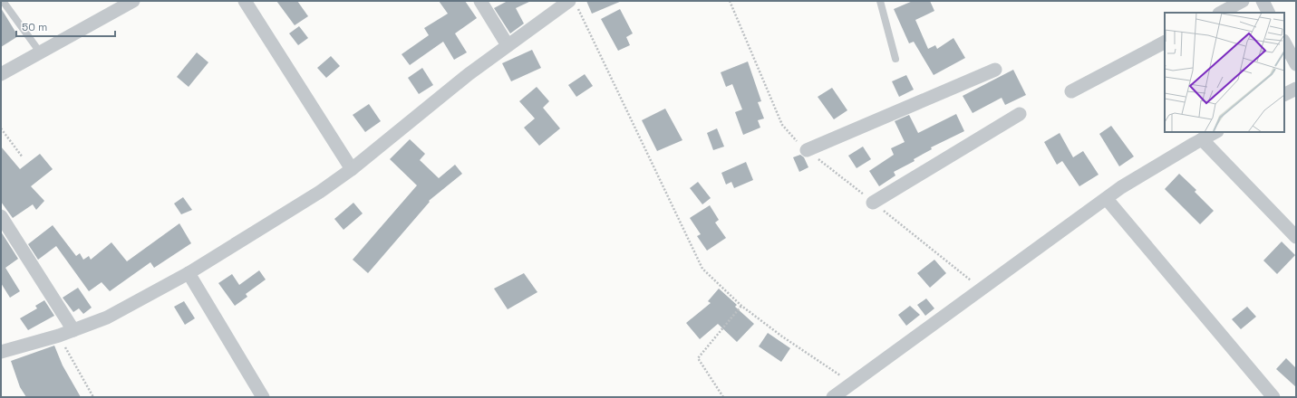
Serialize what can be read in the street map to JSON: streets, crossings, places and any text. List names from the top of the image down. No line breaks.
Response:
{"scale_bar":"50 m"}
